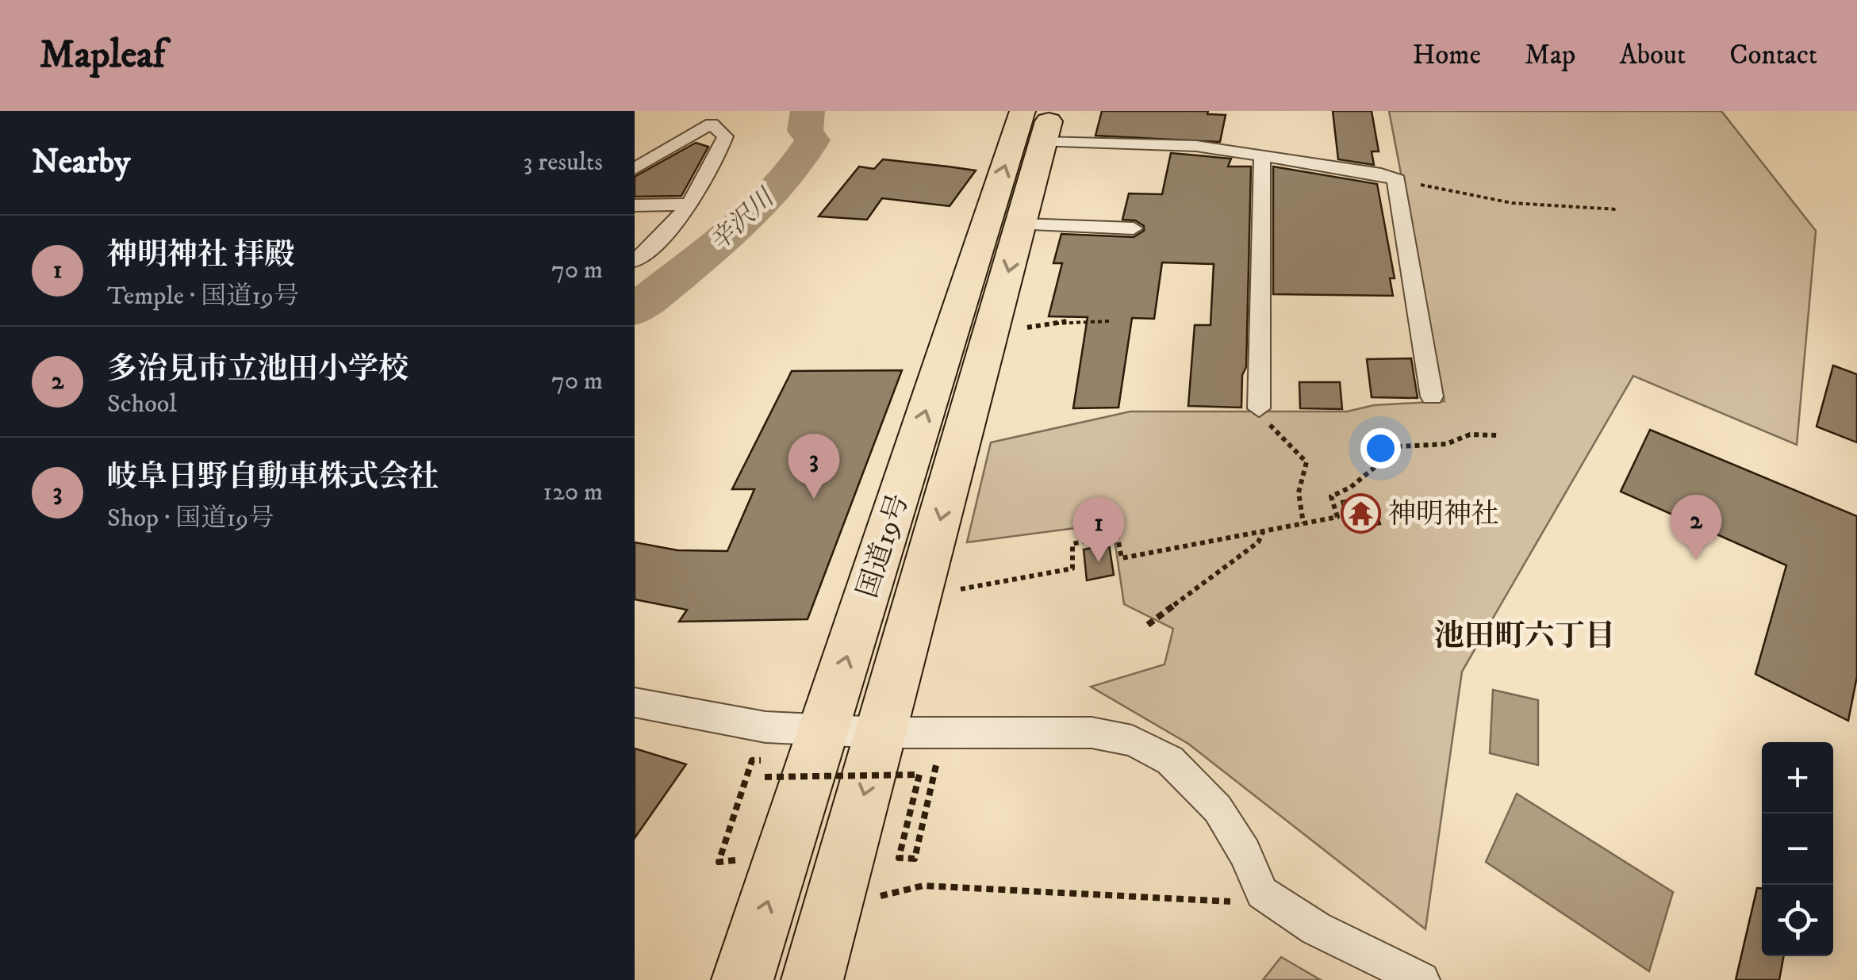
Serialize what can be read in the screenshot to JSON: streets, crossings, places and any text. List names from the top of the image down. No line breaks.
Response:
{"streets":{"highway":["国道19号"]},"districts":["池田町六丁目"],"water":["辛沢川"],"places":{"temple":["神明神社"]},"page":{"header":"Mapleaf","nav":["Home","Map","About","Contact"],"heading":["Nearby","3 results"],"list":[{"mark":"1","name":"神明神社 拝殿","note":"Temple · 国道19号","value":"70 m"},{"mark":"2","name":"多治見市立池田小学校","note":"School","value":"70 m"},{"mark":"3","name":"岐阜日野自動車株式会社","note":"Shop · 国道19号","value":"120 m"}],"pins":["3","2","1"],"map_buttons":["+","−"]}}
